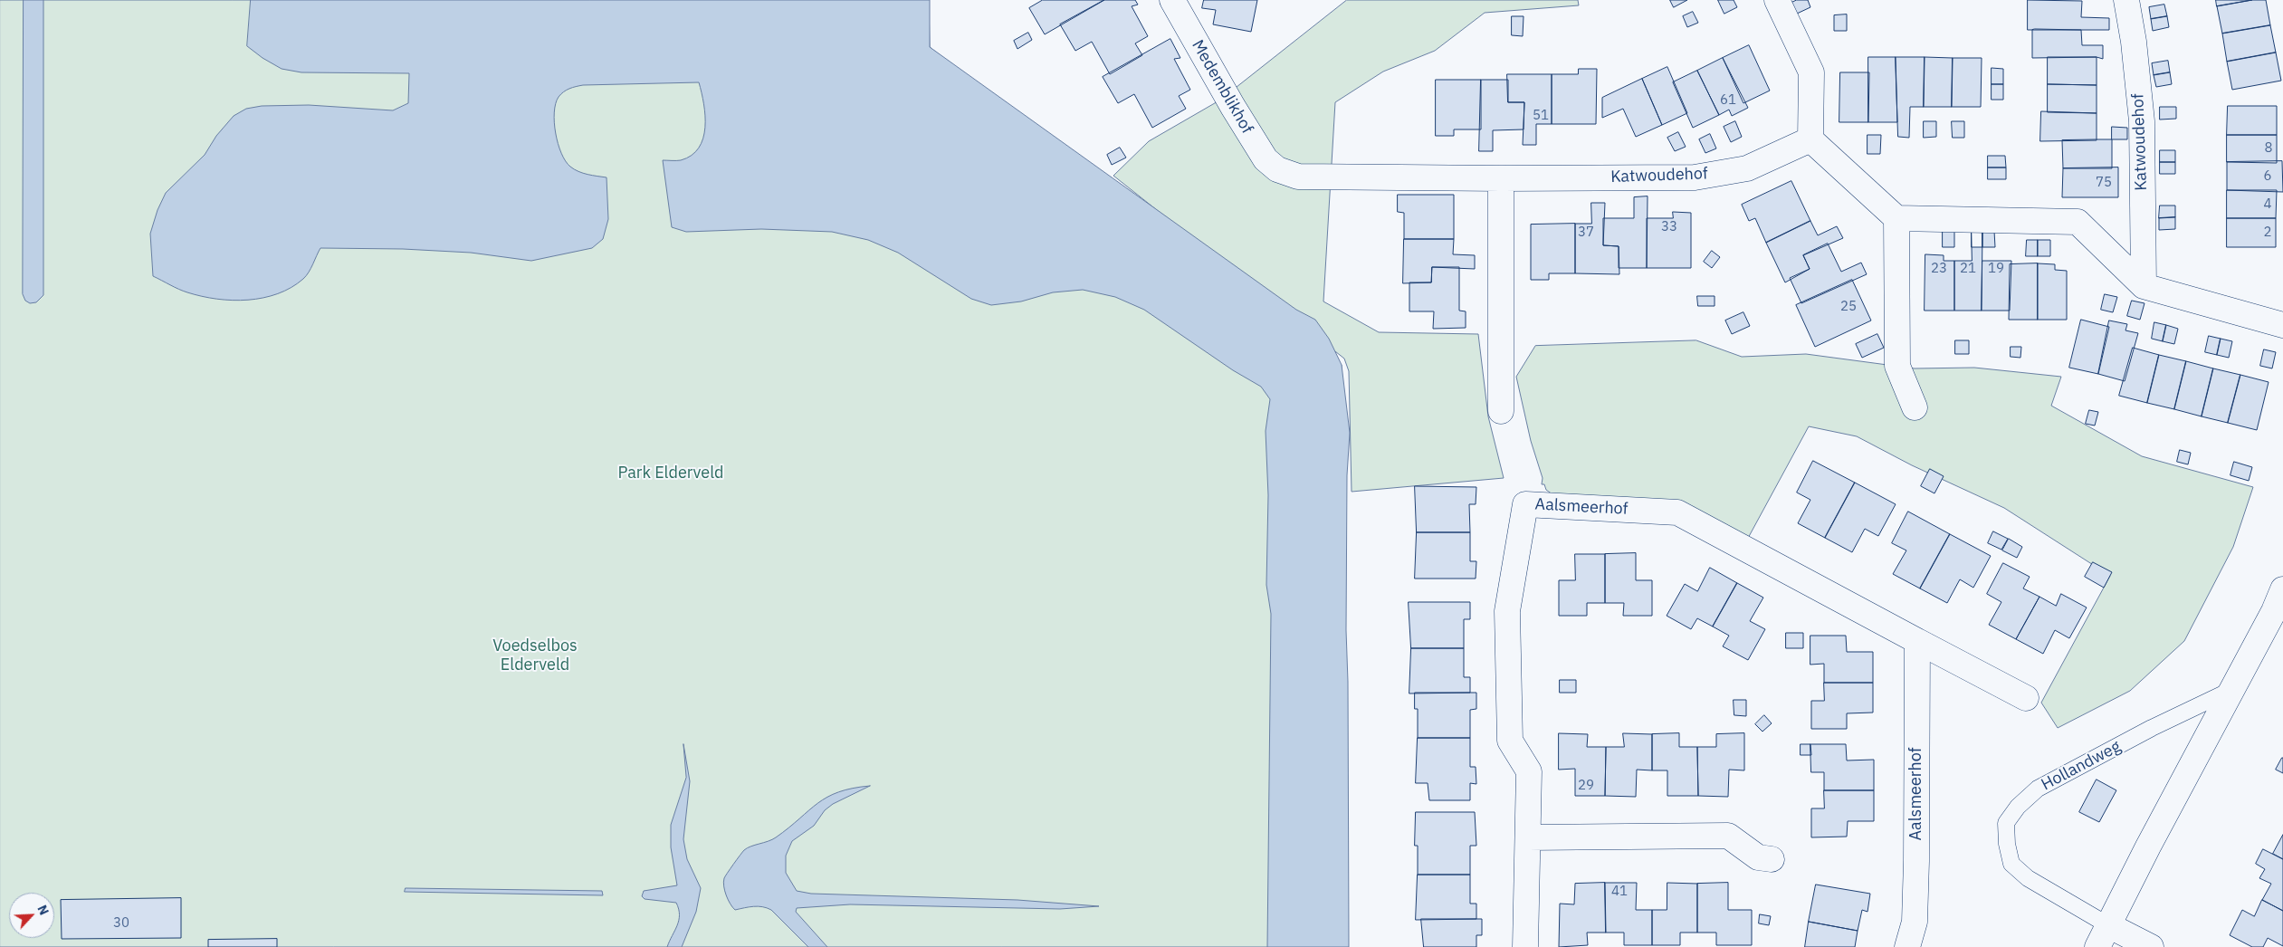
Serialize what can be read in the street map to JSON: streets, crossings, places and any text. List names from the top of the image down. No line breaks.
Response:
{"streets":{"street":["Medemblikhof","Katwoudehof","Aalsmeerhof"],"lane":["Hollandweg"]},"crossings":[["Medemblikhof","Katwoudehof"]],"parks":["Park Elderveld","Voedselbos Elderveld"],"house_numbers":["61","51","8","6","75","4","33","37","2","23","21","19","25","29","41","30"],"north":"top right"}
